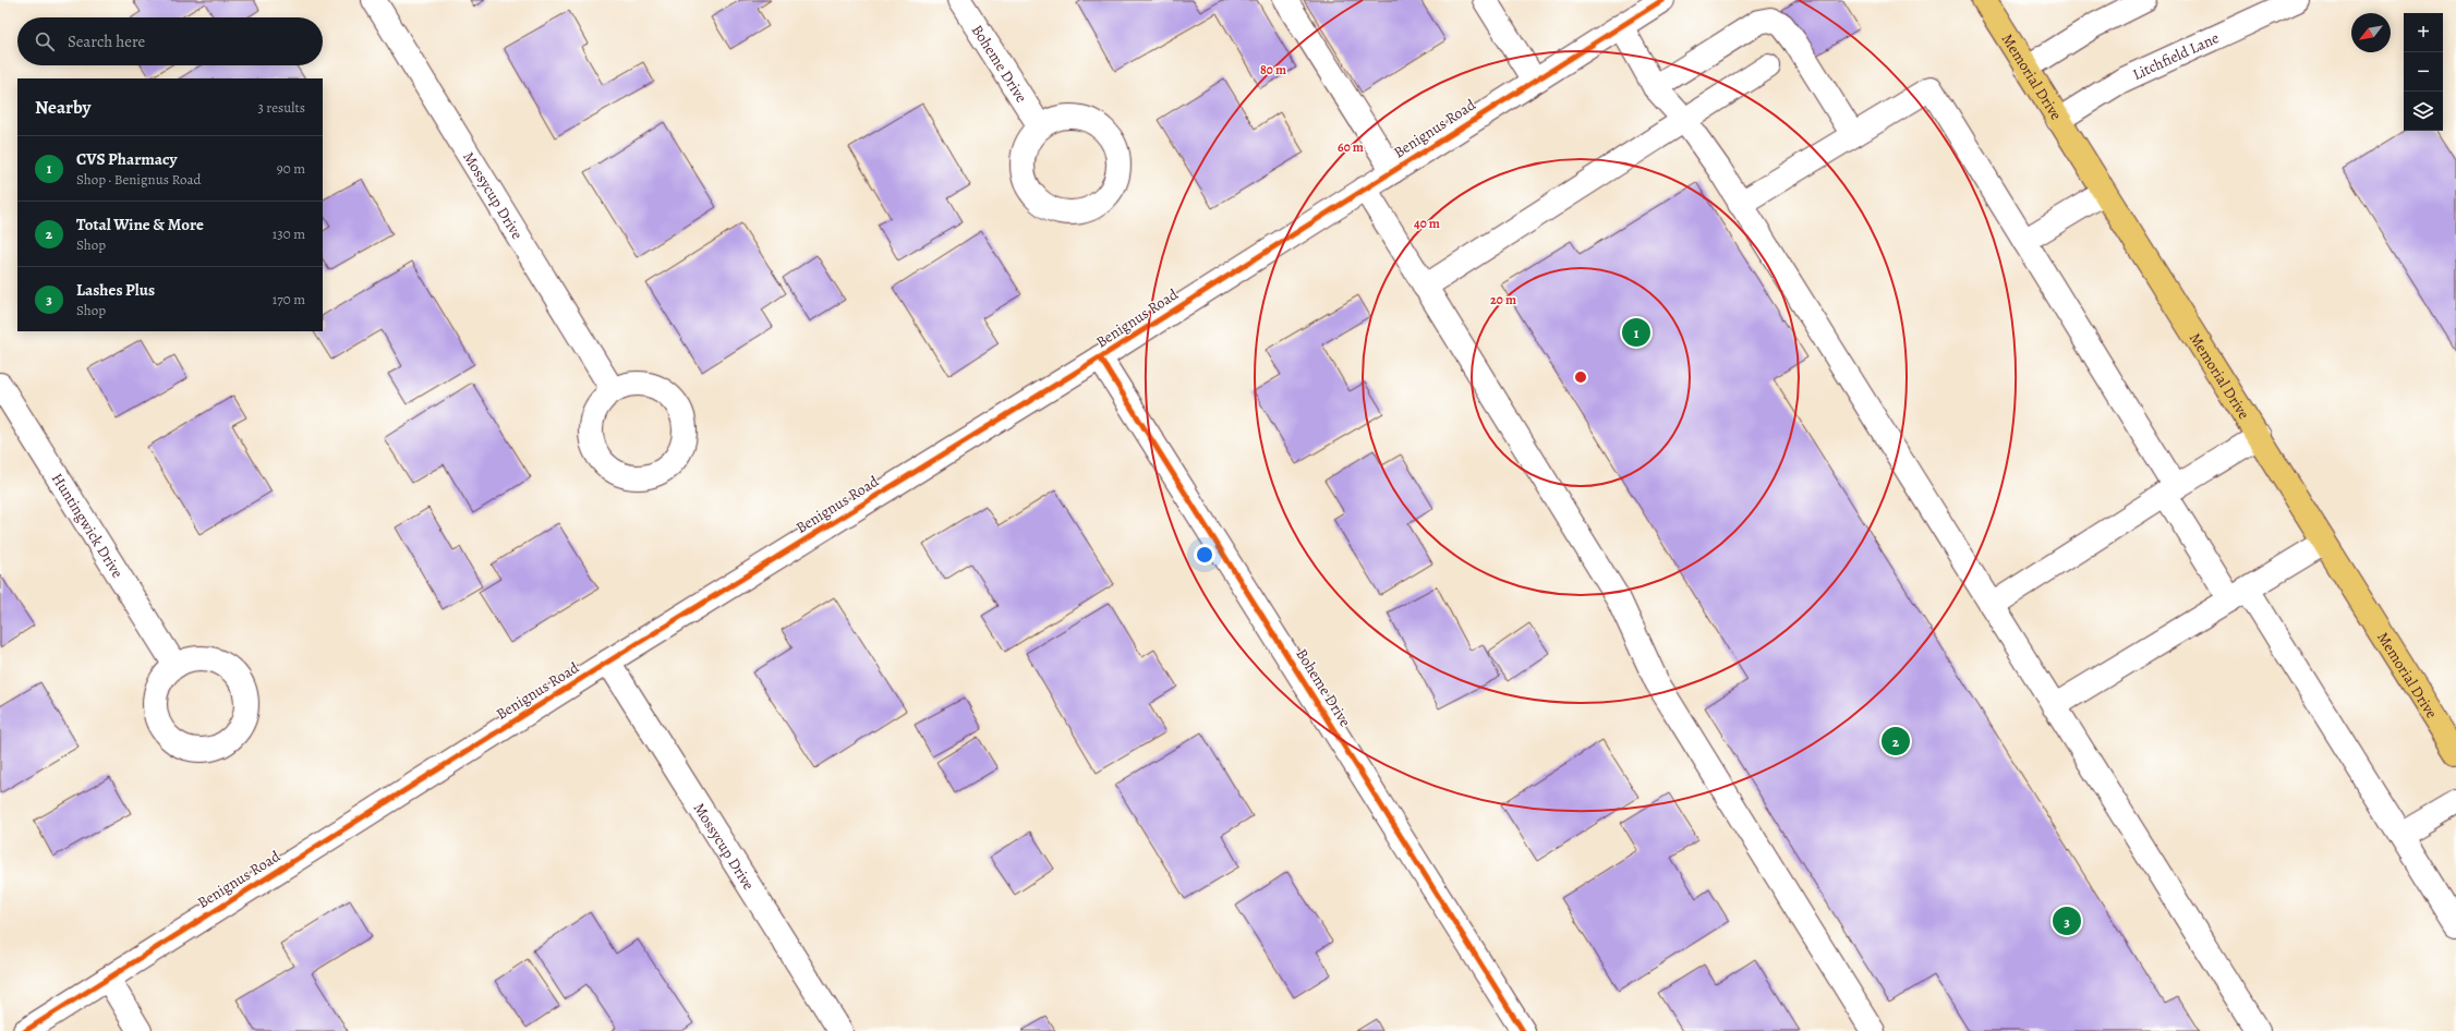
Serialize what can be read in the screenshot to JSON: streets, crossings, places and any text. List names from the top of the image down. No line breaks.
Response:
{"streets":{"main road":["Memorial Drive"],"street":["Litchfield Lane","Boheme Drive","Benignus Road","Mossycup Drive","Huntingwick Drive"]},"crossings":[["Litchfield Lane","Memorial Drive"],["Boheme Drive","Benignus Road"],["Benignus Road","Mossycup Drive"]],"north":"bottom left","page":{"map_buttons":["+","−"],"search":"Search here","heading":["Nearby","3 results"],"list":[{"mark":"1","name":"CVS Pharmacy","note":"Shop · Benignus Road","value":"90 m"},{"mark":"2","name":"Total Wine & More","note":"Shop","value":"130 m"},{"mark":"3","name":"Lashes Plus","note":"Shop","value":"170 m"}],"pins":["1","2","3"]},"rings":["80 m","60 m","40 m","20 m"]}
